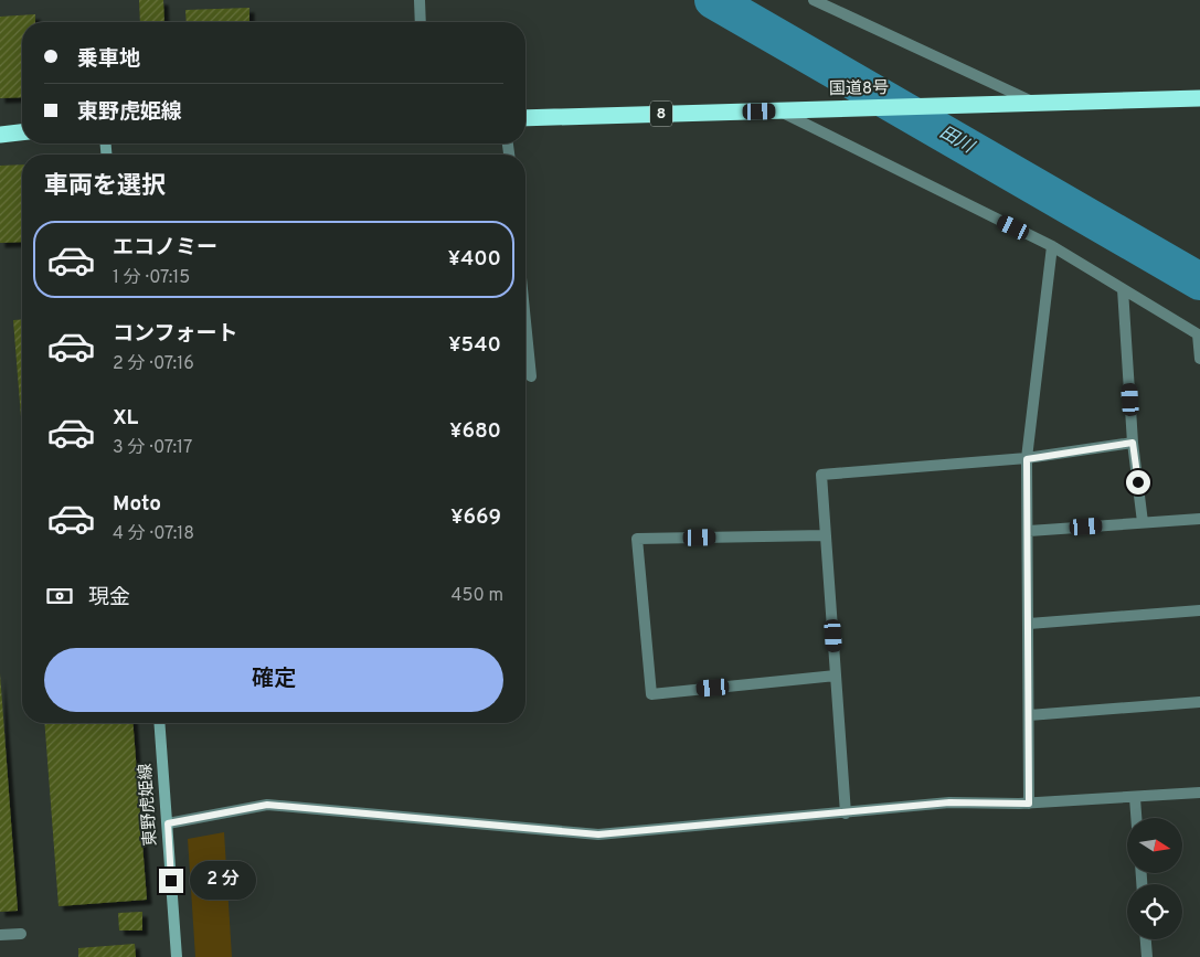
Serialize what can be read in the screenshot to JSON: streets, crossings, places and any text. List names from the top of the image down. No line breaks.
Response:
{"streets":{"highway":["国道8号","8"],"main road":["東野虎姫線"]},"water":["田川"],"north":"right","page":{"banner":["乗車地","東野虎姫線"],"heading":"車両を選択","list":[{"name":"エコノミー","note":"1 分 · 07:15","value":"¥400"},{"name":"コンフォート","note":"2 分 · 07:16","value":"¥540"},{"name":"XL","note":"3 分 · 07:17","value":"¥680"},{"name":"Moto","note":"4 分 · 07:18","value":"¥669"}],"pay":["現金","450 m"],"buttons":"確定","bubble":"2 分"}}
